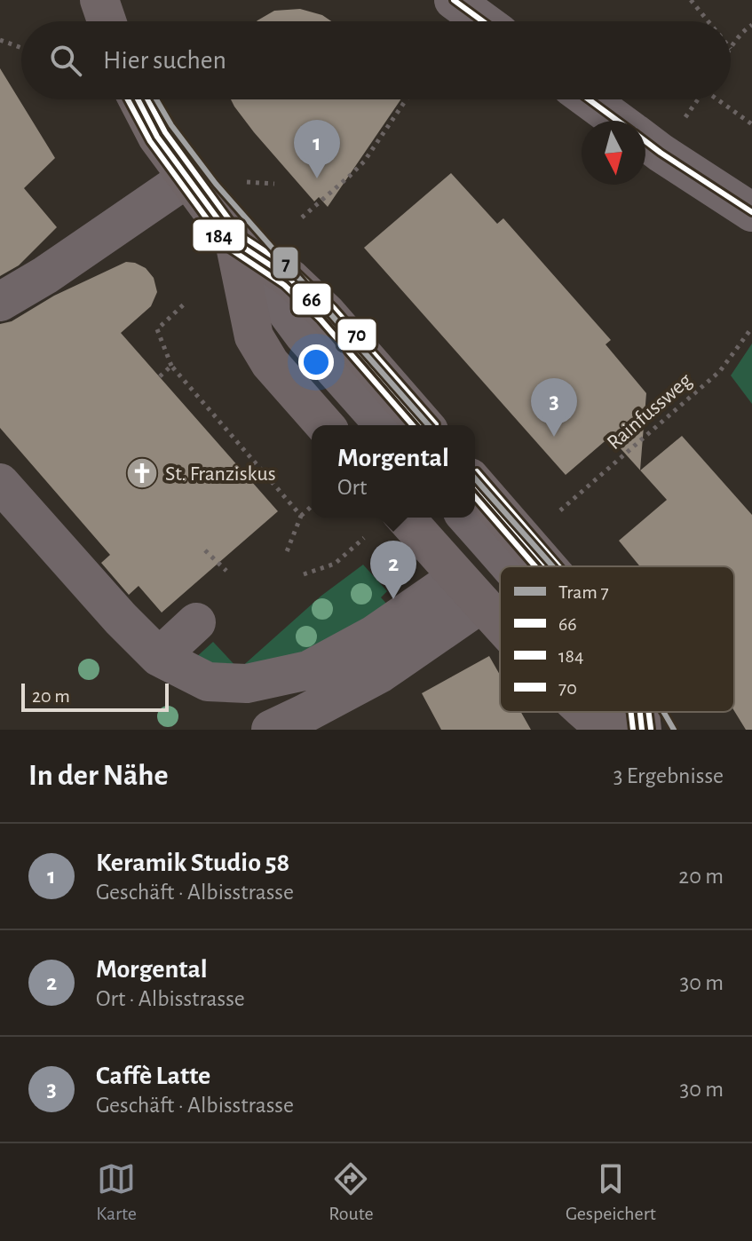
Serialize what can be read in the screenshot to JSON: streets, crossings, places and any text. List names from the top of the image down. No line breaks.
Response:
{"streets":{"path":["Rainfussweg"]},"places":{"church":["St. Franziskus"]},"lines":["transit line 66","tram line 7","transit line 184","transit line 70"],"legend":["Tram 7","66","184","70"],"scale_bar":"20 m","north":"bottom","page":{"search":"Hier suchen","pins":["1","3","2"],"popup":["Morgental","Ort"],"scale":"20 m","heading":["In der Nähe","3 Ergebnisse"],"list":[{"mark":"1","name":"Keramik Studio 58","note":"Geschäft · Albisstrasse","value":"20 m"},{"mark":"2","name":"Morgental","note":"Ort · Albisstrasse","value":"30 m"},{"mark":"3","name":"Caffè Latte","note":"Geschäft · Albisstrasse","value":"30 m"}],"nav":["Karte","Route","Gespeichert"]}}
